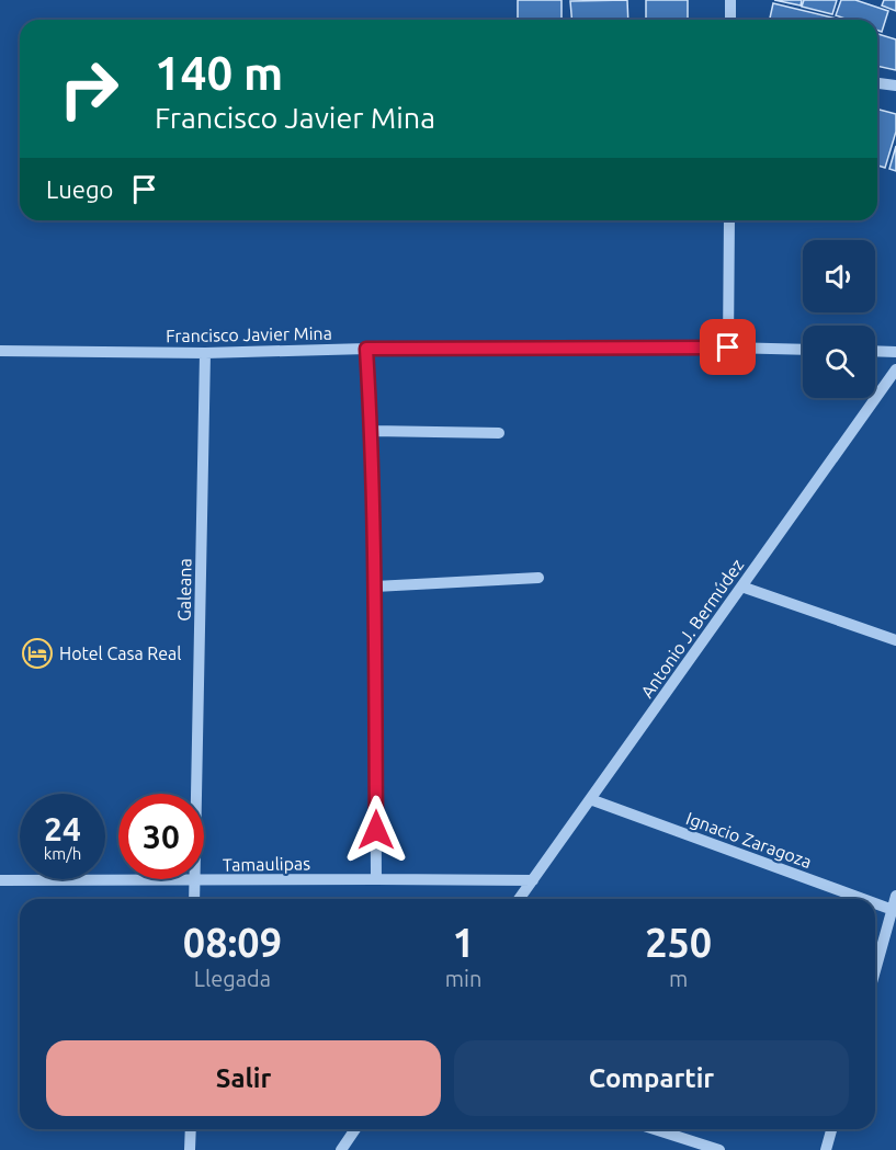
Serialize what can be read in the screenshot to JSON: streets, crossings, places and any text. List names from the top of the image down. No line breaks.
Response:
{"streets":{"street":["Francisco Javier Mina","Galeana","Antonio J. Bermúdez","Ignacio Zaragoza","Tamaulipas"]},"crossings":[["Francisco Javier Mina","Galeana"],["Galeana","Tamaulipas"],["Antonio J. Bermúdez","Ignacio Zaragoza"],["Antonio J. Bermúdez","Tamaulipas"]],"places":{"hotel":["Hotel Casa Real"]},"page":{"turn":["140 m","Francisco Javier Mina"],"then":"Luego","speed":"24 km/h","limit":"30","eta":["08:09","Llegada","1","min","250","m"],"buttons":["Salir","Compartir"]}}
